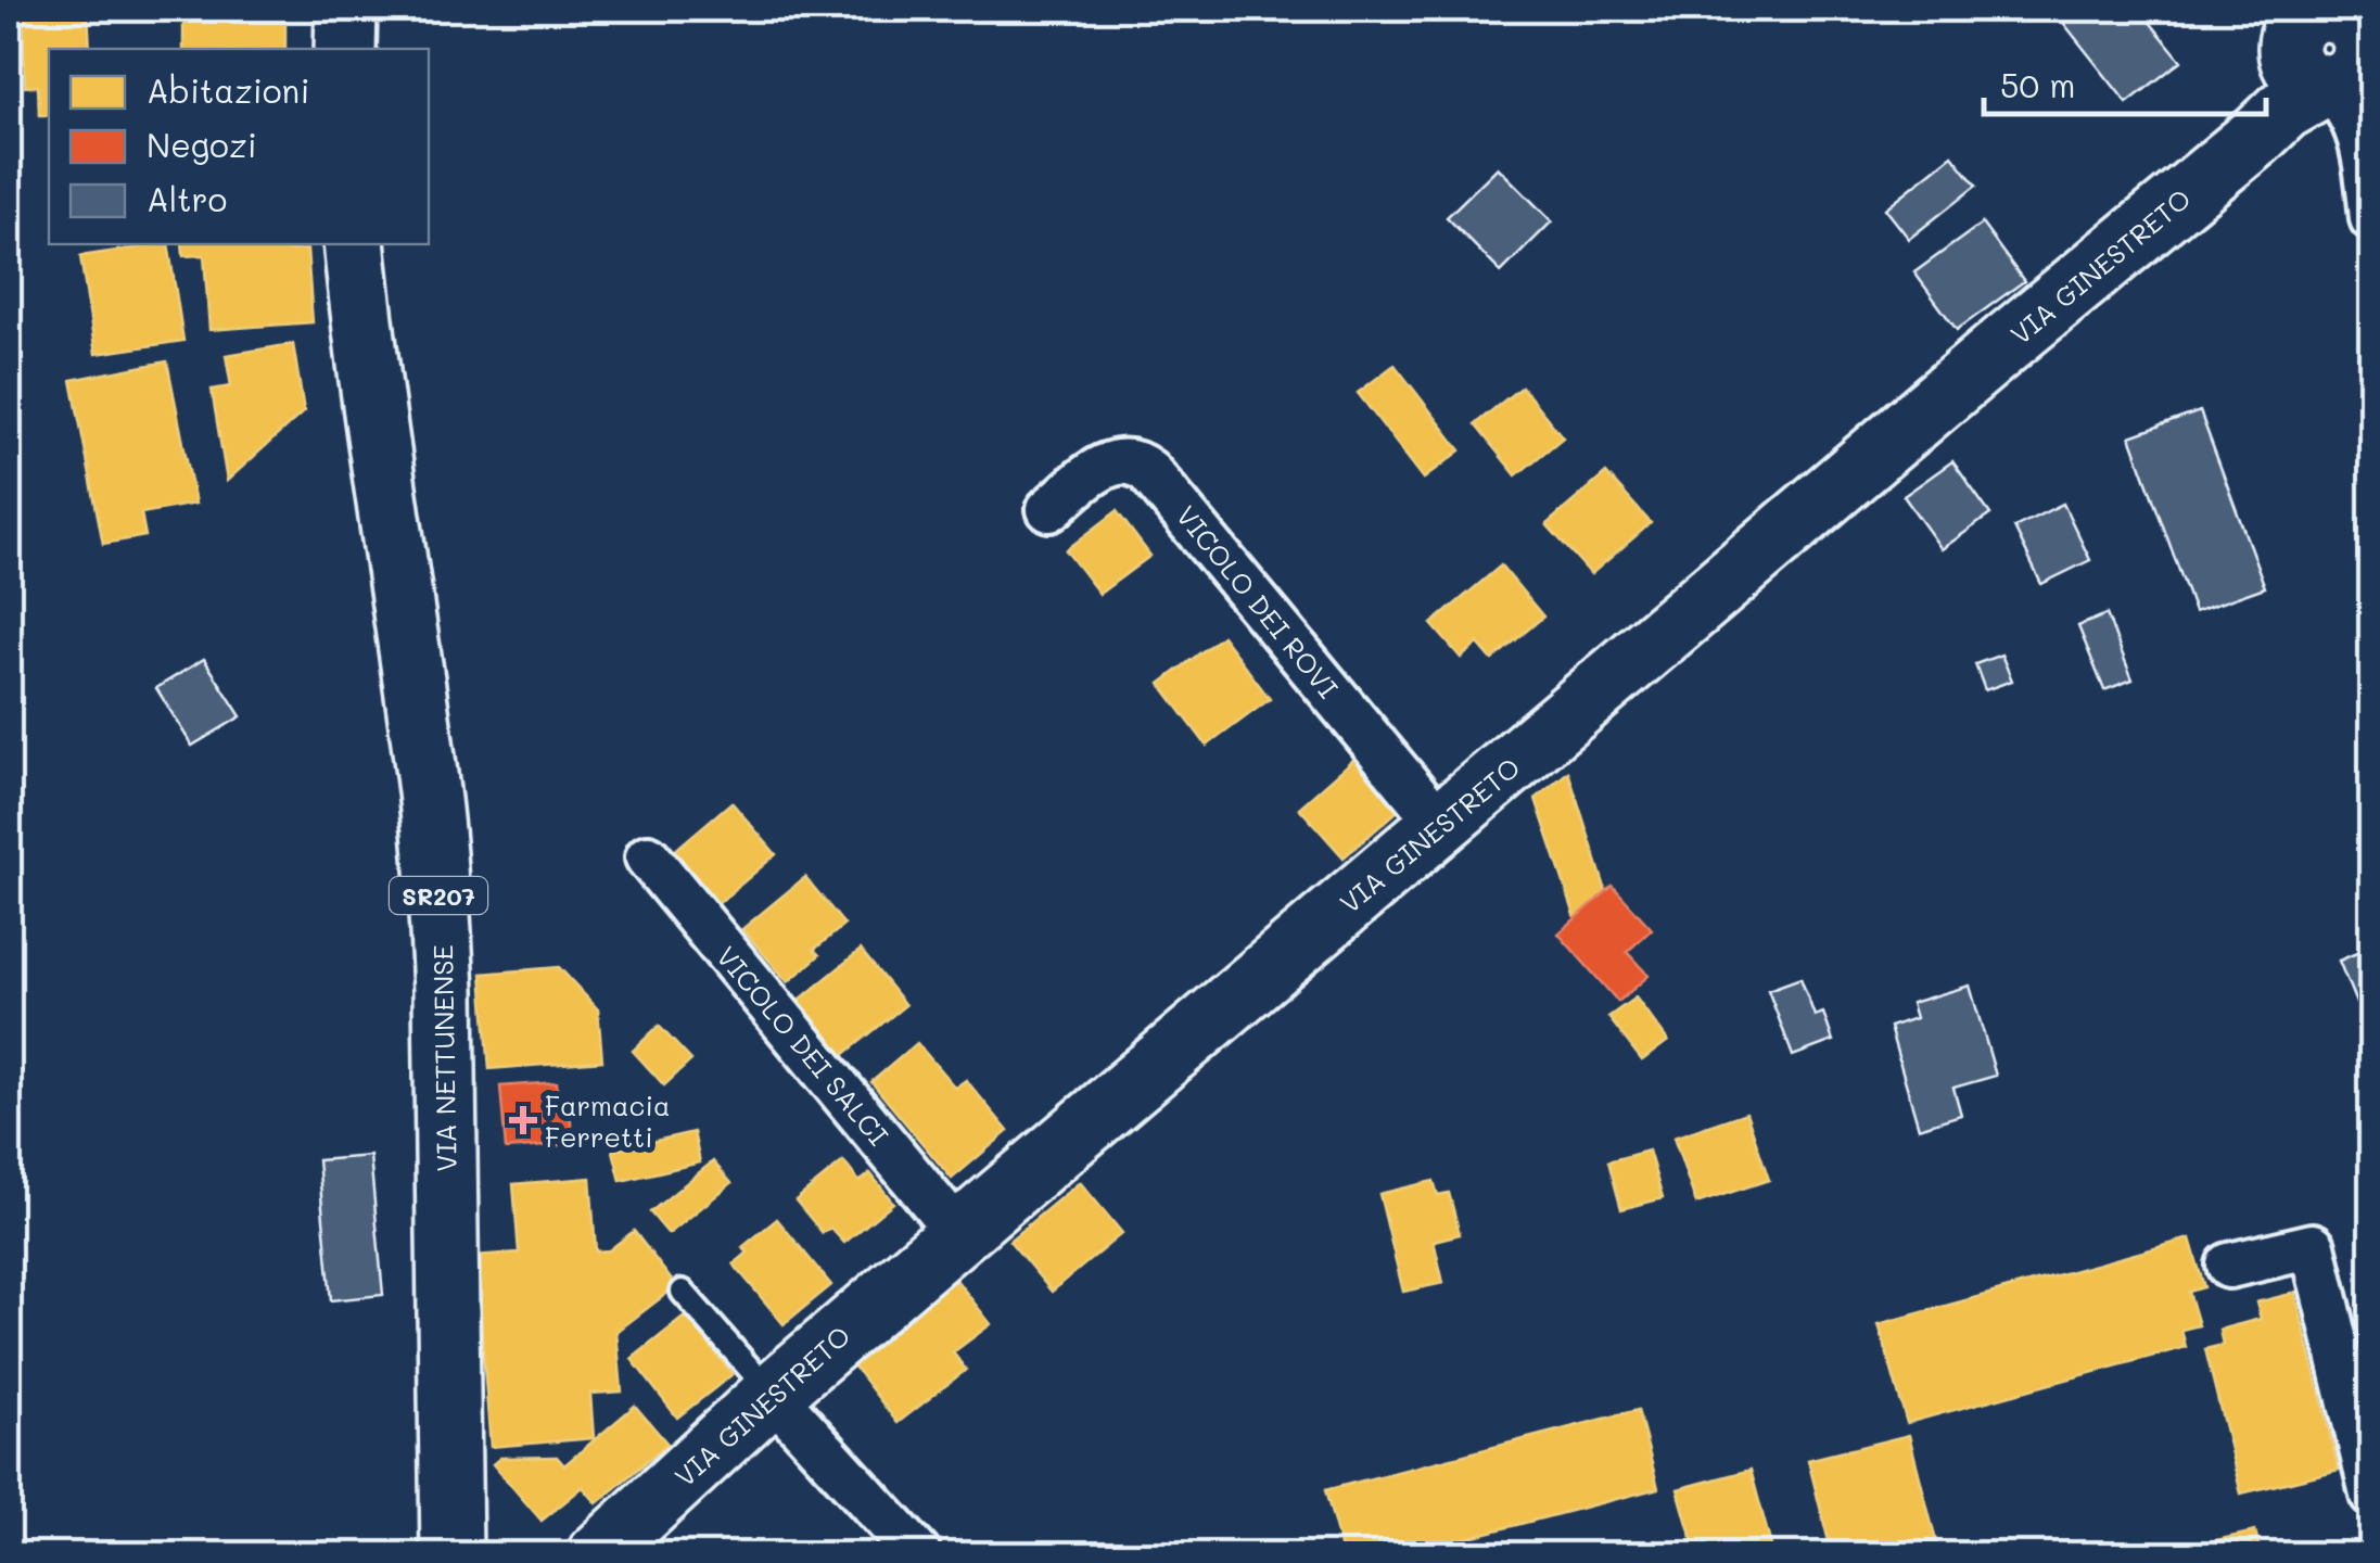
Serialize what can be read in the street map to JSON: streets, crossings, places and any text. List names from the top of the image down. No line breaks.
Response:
{"streets":{"street":["VIA GINESTRETO","VICOLO DEI ROVI","SR207","VICOLO DEI SALCI","VIA NETTUNENSE"]},"crossings":[["VIA GINESTRETO","VICOLO DEI ROVI"],["VIA GINESTRETO","VICOLO DEI SALCI"]],"places":{"health":["Farmacia Ferretti"]},"legend":["Abitazioni","Negozi","Altro"],"scale_bar":"50 m"}
